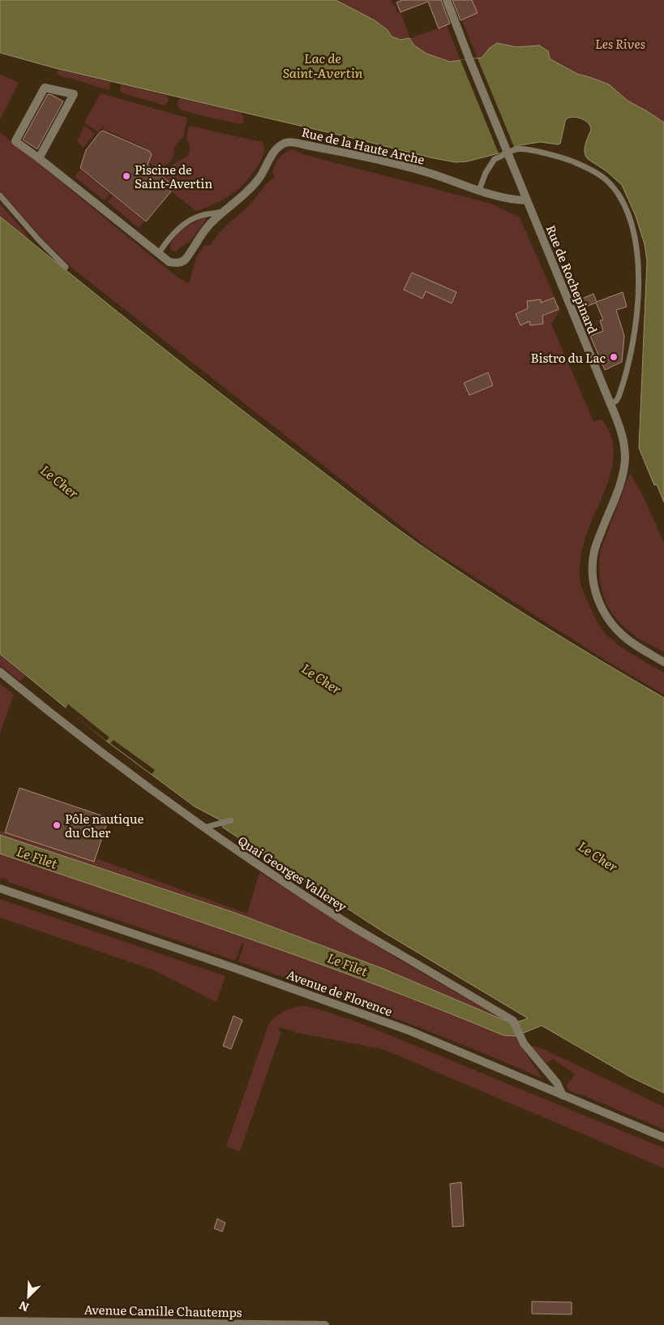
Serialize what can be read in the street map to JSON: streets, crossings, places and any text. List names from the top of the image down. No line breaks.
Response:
{"streets":{"street":["Rue de la Haute Arche","Rue de Rochepinard","Quai Georges Vallerey","Avenue de Florence","Avenue Camille Chautemps"]},"crossings":[["Rue de la Haute Arche","Rue de Rochepinard"],["Quai Georges Vallerey","Avenue de Florence"]],"water":["Lac de Saint-Avertin","Le Cher","Le Filet"],"parks":["Les Rives"],"places":["Piscine de Saint-Avertin","Bistro du Lac","Pôle nautique du Cher"],"north":"bottom left"}
